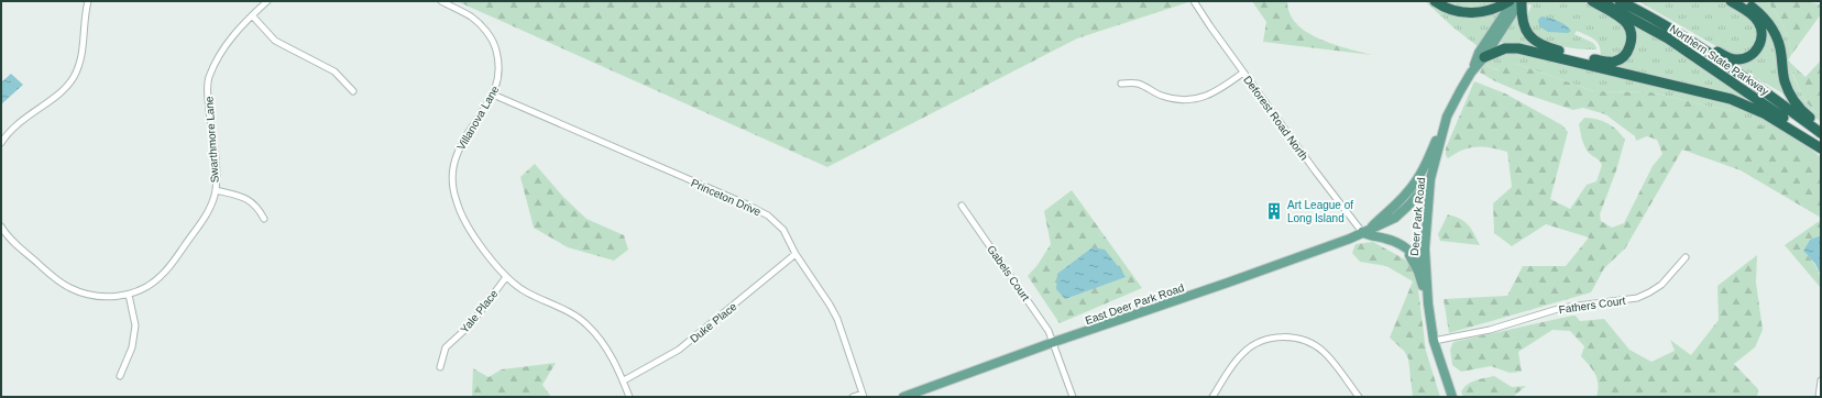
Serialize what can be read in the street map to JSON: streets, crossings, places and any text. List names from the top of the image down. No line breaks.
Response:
{"streets":{"highway":["Northern State Parkway"],"main road":["Deer Park Road","East Deer Park Road"],"street":["Villanova Lane","Deforest Road North","Swarthmore Lane","Princeton Drive","Gabels Court","Fathers Court","Yale Place","Duke Place"]},"crossings":[["Villanova Lane","Princeton Drive"],["Villanova Lane","Yale Place"],["Villanova Lane","Duke Place"],["Deforest Road North","East Deer Park Road"],["Princeton Drive","Duke Place"],["Deer Park Road","East Deer Park Road"],["Deer Park Road","Fathers Court"],["Gabels Court","East Deer Park Road"]],"places":{"building":["Art League of Long Island"]}}
